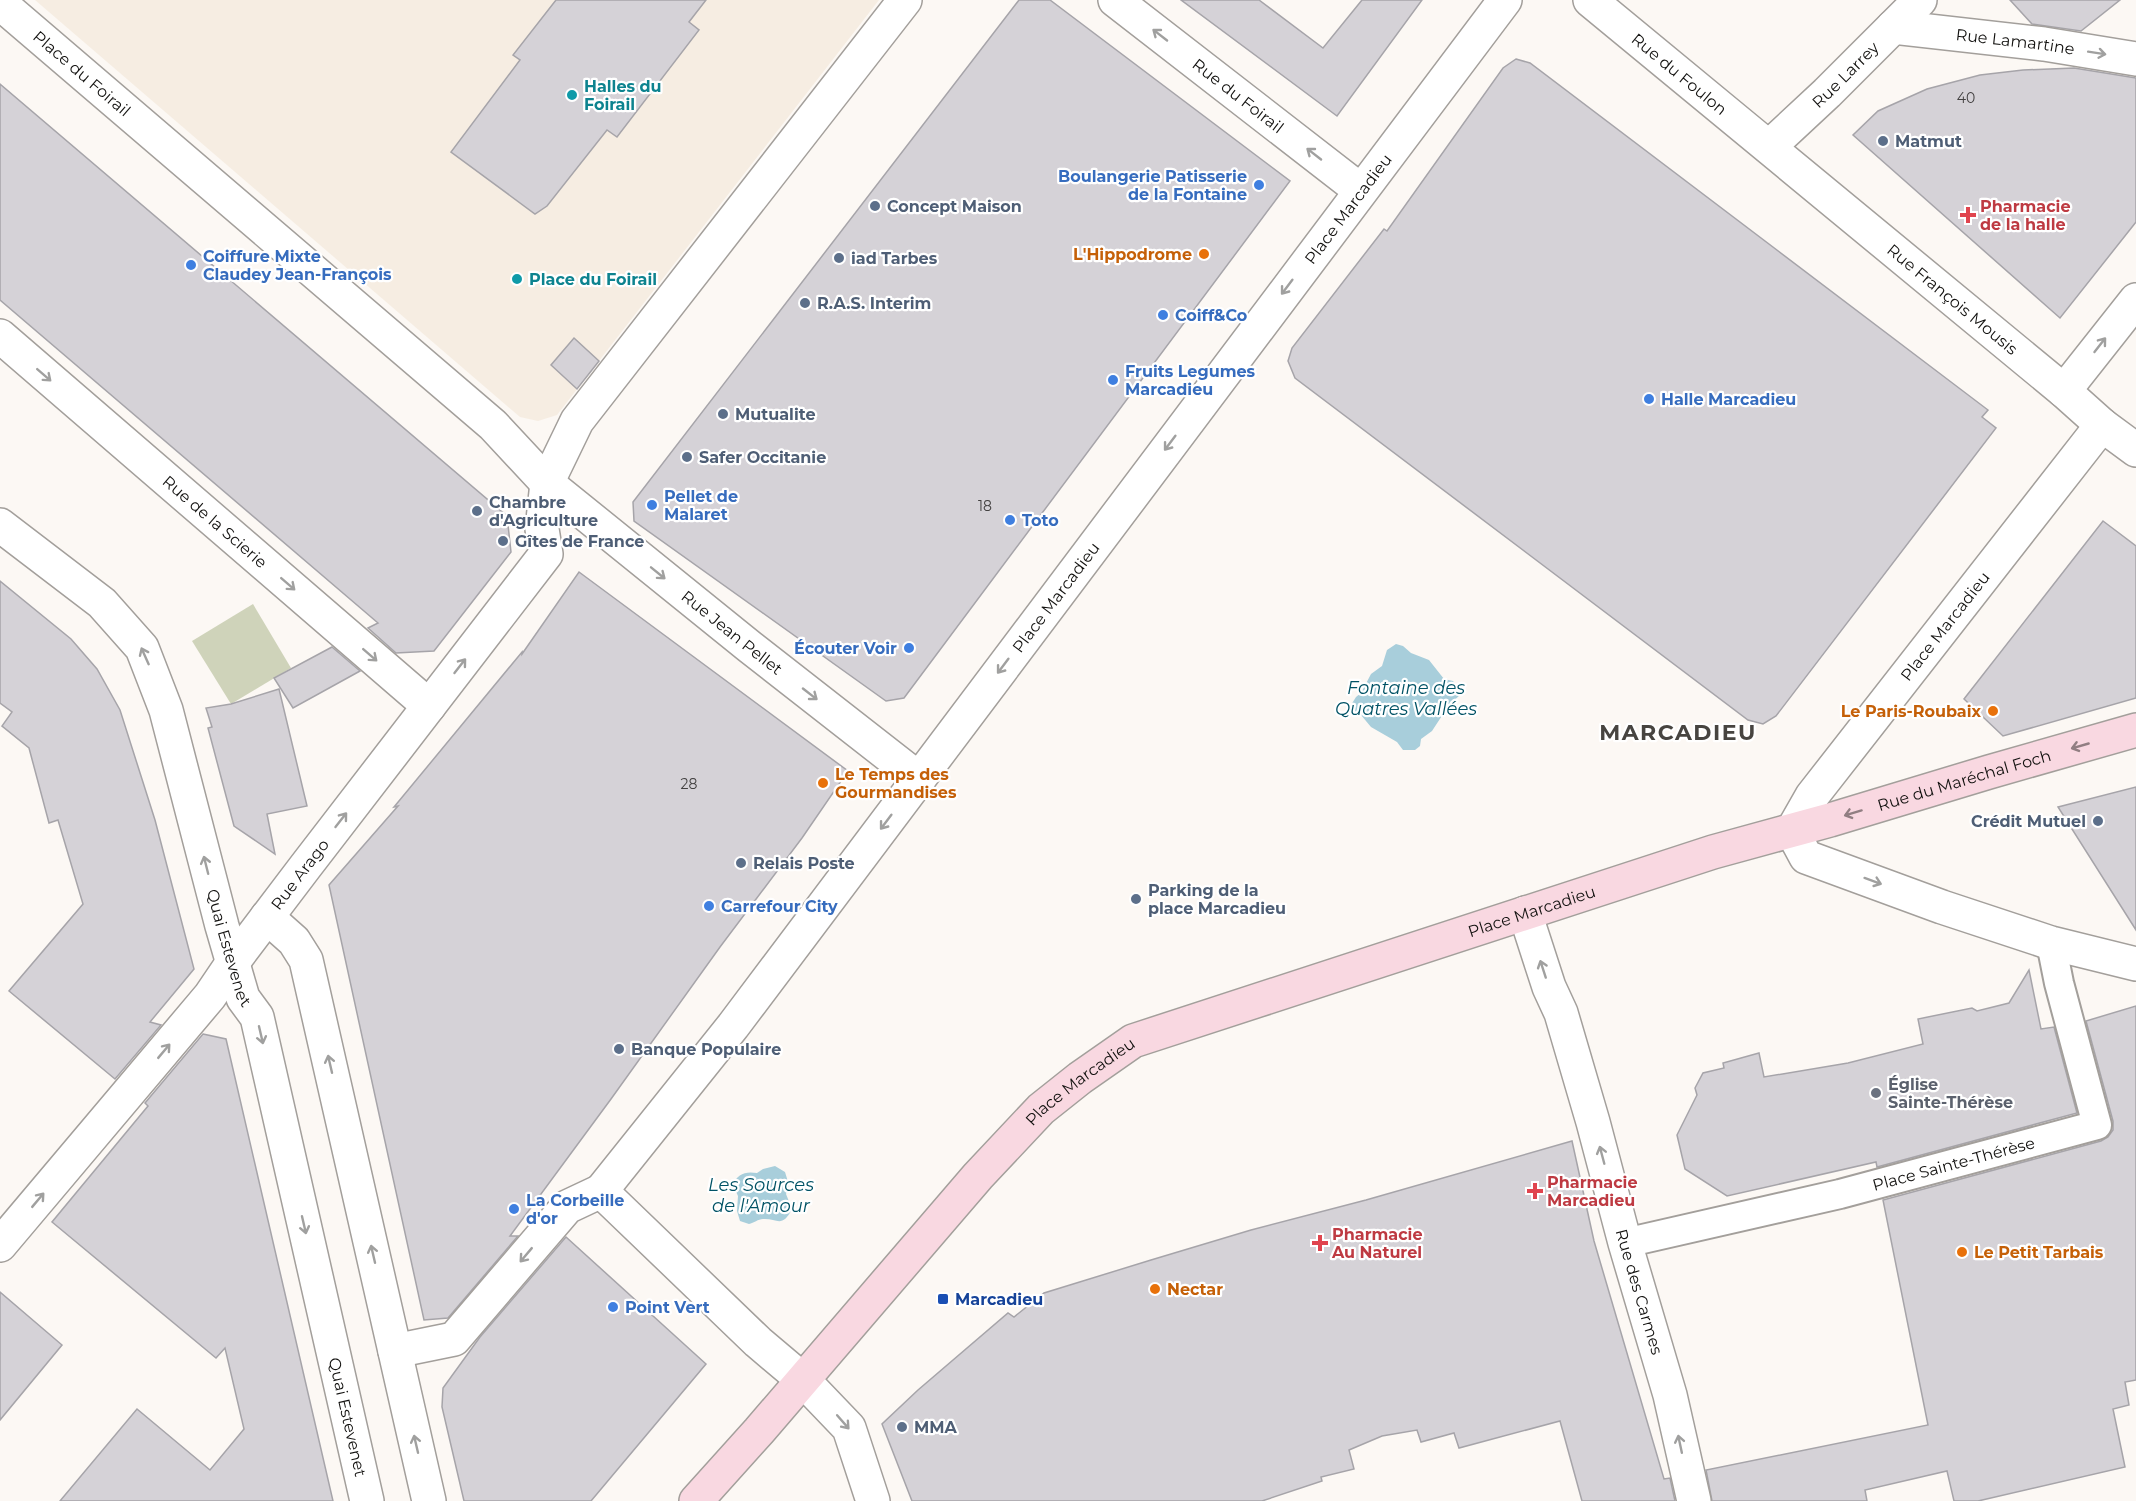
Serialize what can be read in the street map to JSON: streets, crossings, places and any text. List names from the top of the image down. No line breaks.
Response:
{"streets":{"main road":["Place Marcadieu","Rue du Maréchal Foch"],"street":["Rue Lamartine","Place du Foirail","Rue du Foulon","Rue Larrey","Rue du Foirail","Rue François Mousis","Rue de la Scierie","Rue Jean Pellet","Rue Arago","Quai Estevenet","Place Sainte-Thérèse","Rue des Carmes"]},"crossings":[["Rue Lamartine","Rue Larrey"],["Place du Foirail","Rue Jean Pellet"],["Place du Foirail","Rue Arago"],["Rue du Foulon","Rue Larrey"],["Rue du Foulon","Rue François Mousis"],["Rue Larrey","Rue François Mousis"],["Rue du Foirail","Place Marcadieu"],["Place Marcadieu","Rue François Mousis"],["Place Marcadieu","Rue Jean Pellet"],["Place Marcadieu","Rue du Maréchal Foch"],["Place Marcadieu","Rue des Carmes"],["Rue de la Scierie","Rue Arago"],["Rue Jean Pellet","Rue Arago"],["Rue Arago","Quai Estevenet"],["Place Sainte-Thérèse","Rue des Carmes"]],"one_way":["Rue Lamartine","Rue du Foirail","Place Marcadieu","Rue de la Scierie","Rue Jean Pellet","Rue du Maréchal Foch","Rue Arago","Rue des Carmes"],"districts":["MARCADIEU"],"water":["Fontaine des Quatres Vallées","Les Sources de l'Amour"],"places":{"other":["Halles du Foirail","Matmut","Boulangerie Patisserie de la Fontaine","Concept Maison","L'Hippodrome","iad Tarbes","Coiffure Mixte Claudey Jean-François","Place du Foirail","R.A.S. Interim","Coiff&Co","Fruits Legumes Marcadieu","Halle Marcadieu","Mutualite","Safer Occitanie","Pellet de Malaret","Chambre d'Agriculture","Toto","Gîtes de France","Écouter Voir","Le Paris-Roubaix","Le Temps des Gourmandises","Crédit Mutuel","Relais Poste","Parking de la place Marcadieu","Carrefour City","Banque Populaire","Église Sainte-Thérèse","La Corbeille d'or","Le Petit Tarbais","Nectar","Point Vert","MMA"],"health":["Pharmacie de la halle","Pharmacie Marcadieu","Pharmacie Au Naturel"],"transit":["Marcadieu"]},"house_numbers":["40","18","28"]}
